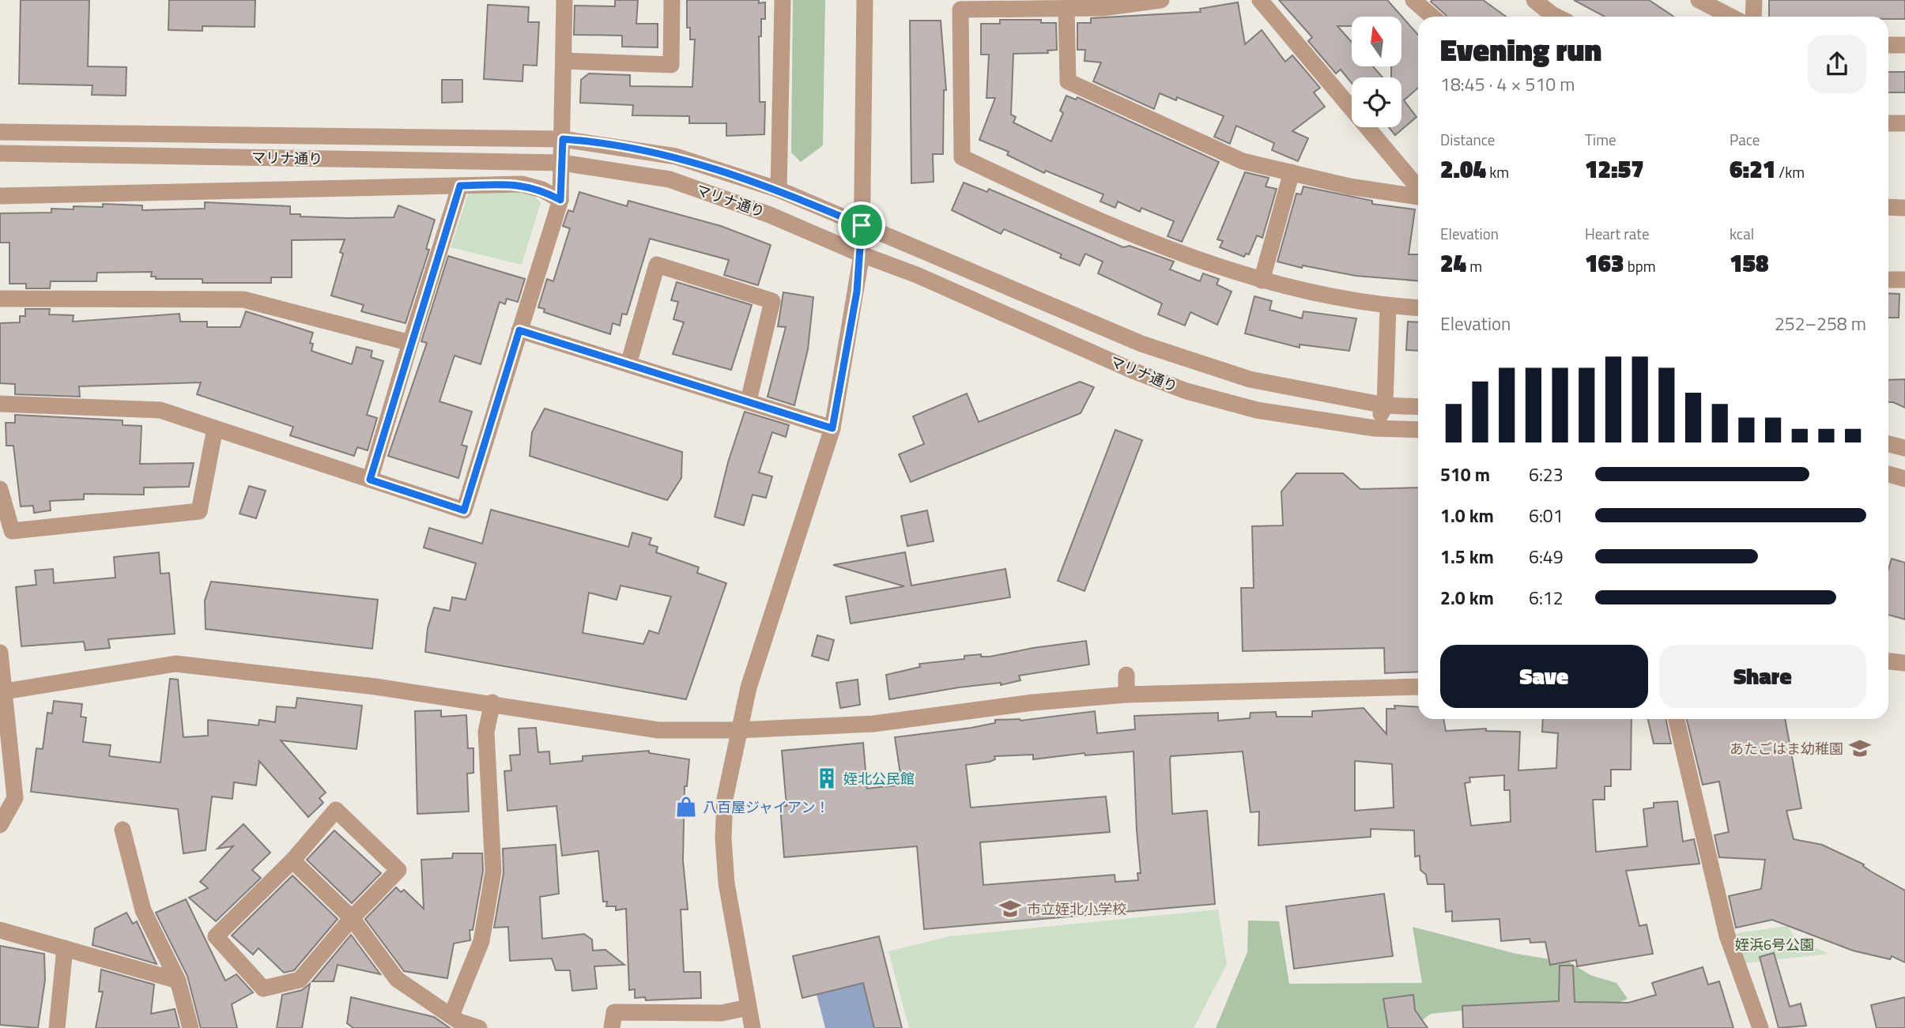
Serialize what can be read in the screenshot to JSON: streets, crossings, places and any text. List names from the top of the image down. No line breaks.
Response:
{"streets":{"street":["マリナ通り"]},"parks":["姪浜6号公園"],"places":{"school or university":["あたごはま幼稚園","市立姪北小学校"],"building":["姪北公民館"],"shop":["八百屋ジャイアン！"]},"north":"top","page":{"heading":["Evening run","18:45 · 4 × 510 m"],"stats":[["Distance","2.04 km"],["Time","12:57"],["Pace","6:21 /km"],["Elevation","24 m"],["Heart rate","163 bpm"],["kcal","158"]],"chart":["Elevation","252–258 m"],"list":[{"name":"510 m","note":"6:23"},{"name":"1.0 km","note":"6:01"},{"name":"1.5 km","note":"6:49"},{"name":"2.0 km","note":"6:12"}],"buttons":["Save","Share"]}}
